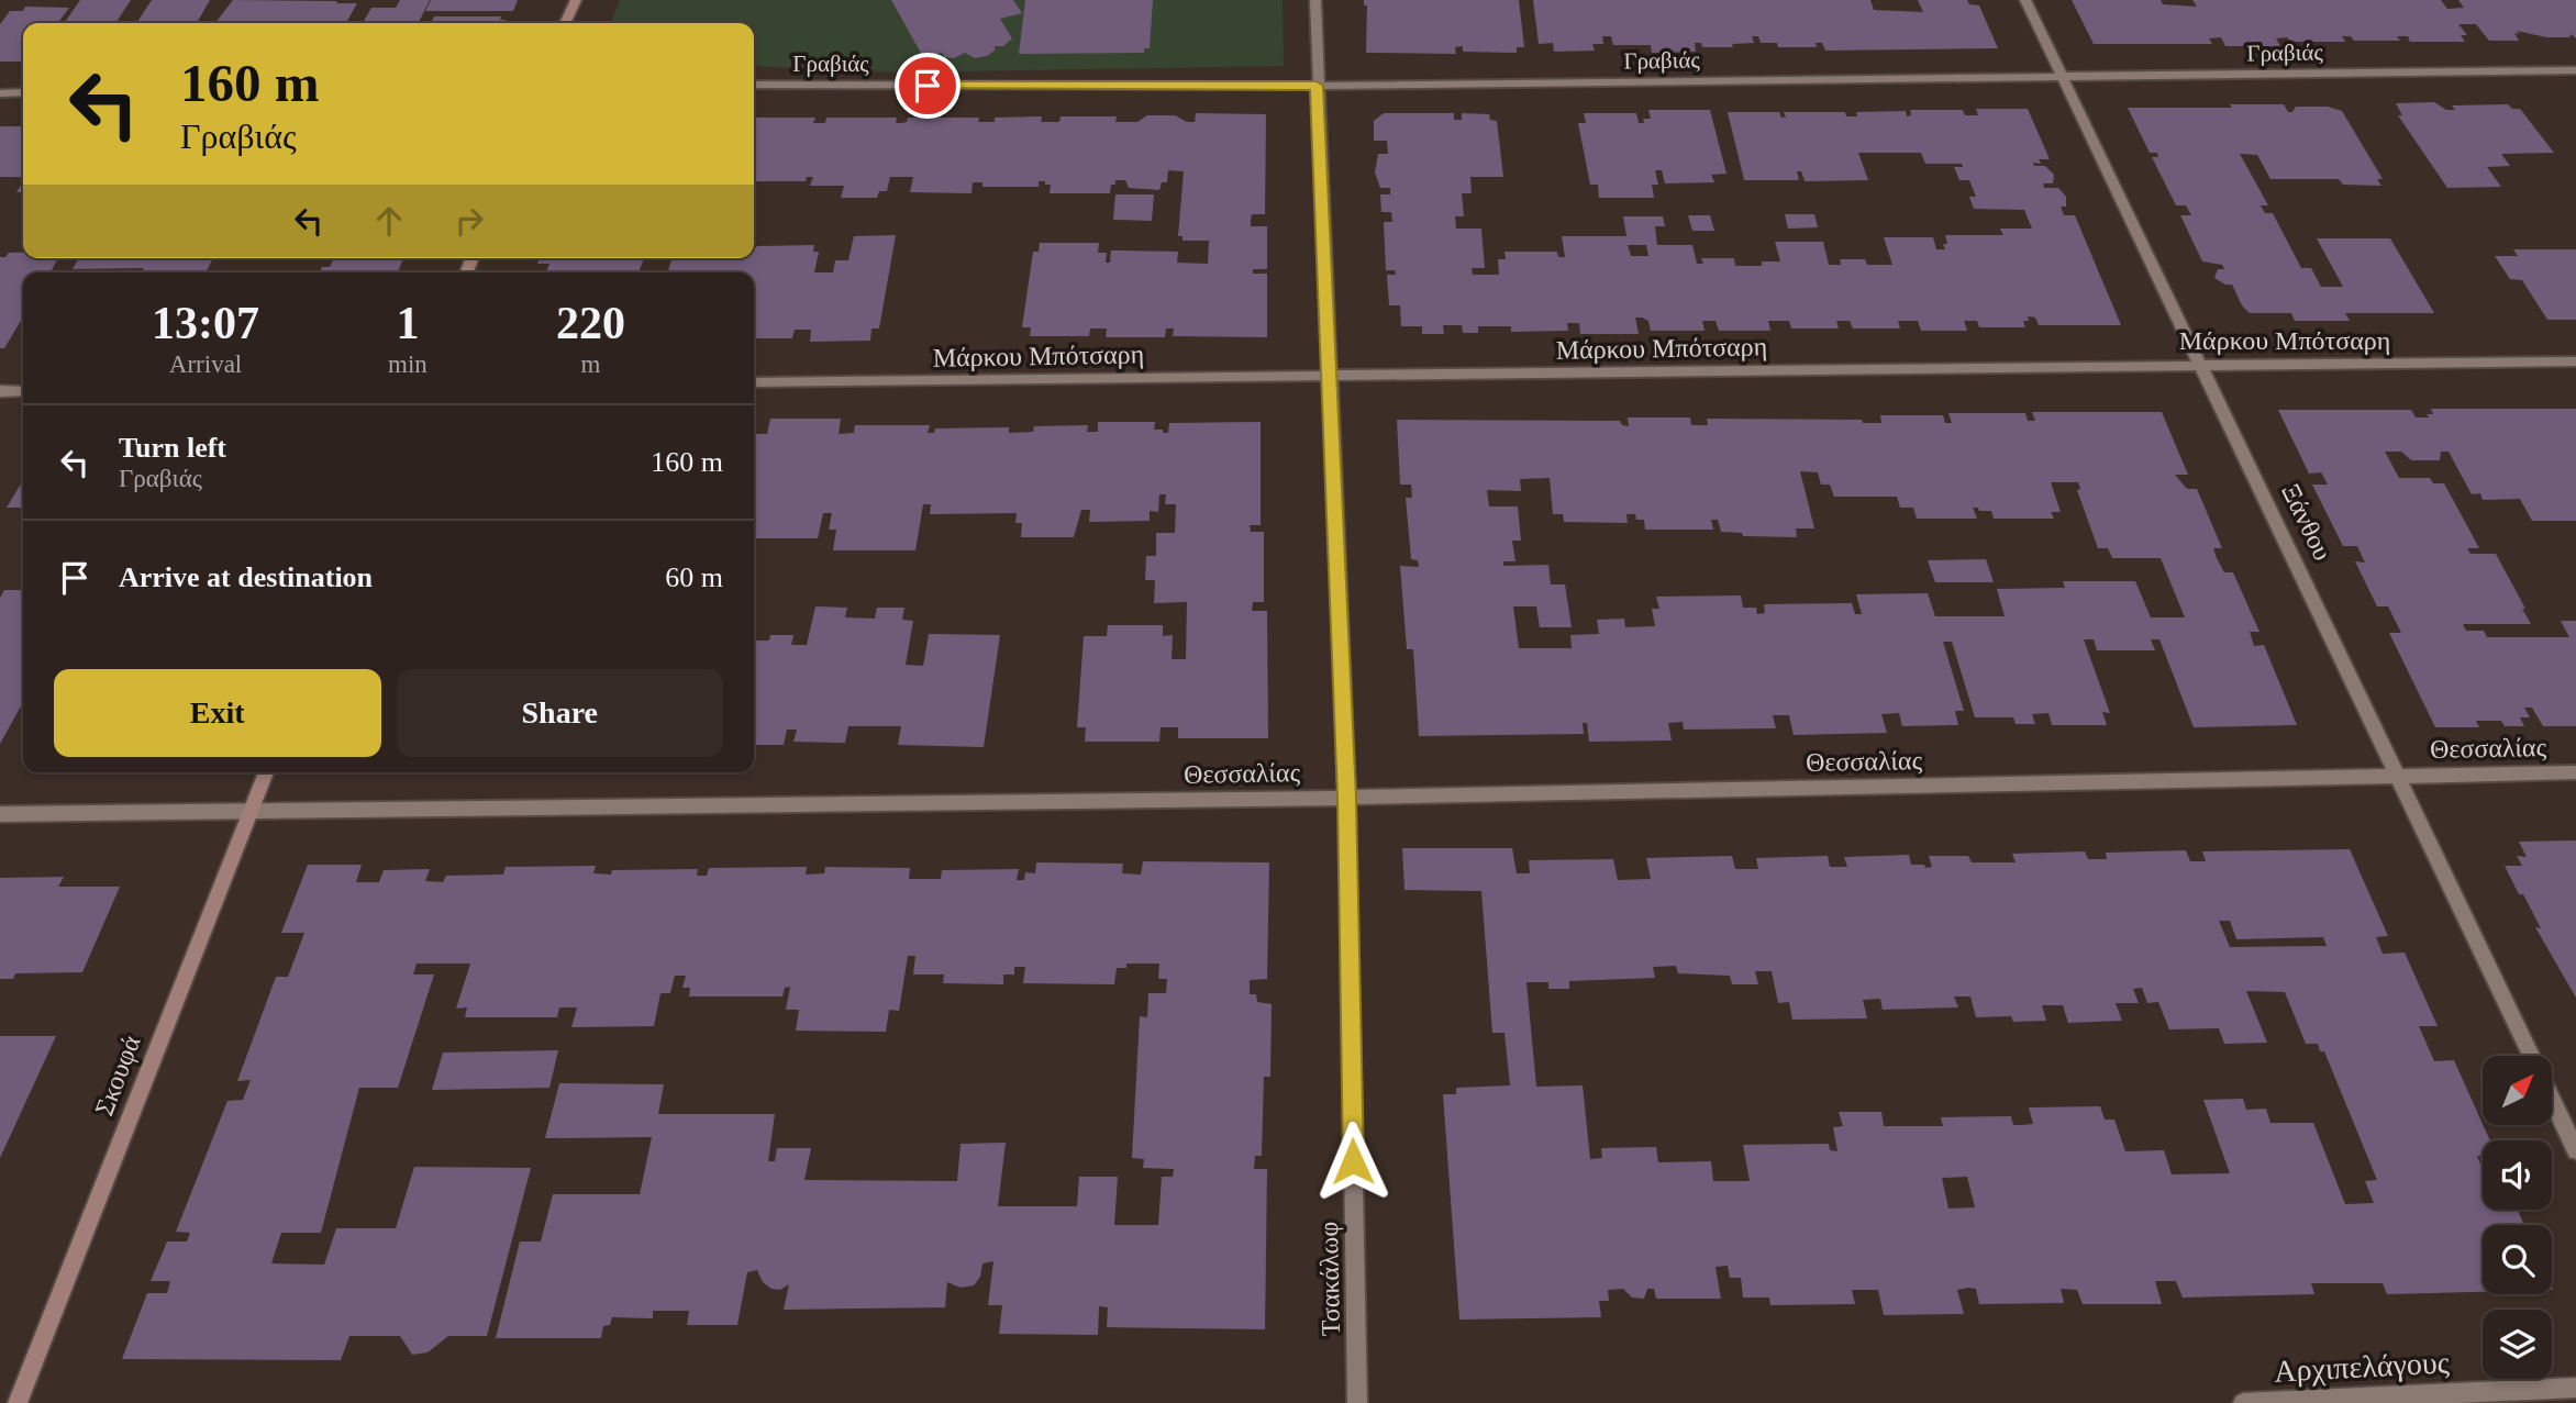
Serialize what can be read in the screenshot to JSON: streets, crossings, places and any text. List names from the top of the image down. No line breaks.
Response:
{"streets":{"street":["Γραβιάς","Μάρκου Μπότσαρη","Ξάνθου","Θεσσαλίας","Σκουφά","Τσακάλωφ","Αρχιπελάγους"]},"crossings":[["Γραβιάς","Ξάνθου"],["Γραβιάς","Τσακάλωφ"],["Μάρκου Μπότσαρη","Ξάνθου"],["Μάρκου Μπότσαρη","Τσακάλωφ"],["Ξάνθου","Θεσσαλίας"],["Θεσσαλίας","Σκουφά"],["Θεσσαλίας","Τσακάλωφ"]],"north":"top right","page":{"turn":["160 m","Γραβιάς"],"eta":["13:07","Arrival","1","min","220","m"],"list":[{"name":"Turn left","note":"Γραβιάς","value":"160 m"},{"name":"Arrive at destination","value":"60 m"}],"buttons":["Exit","Share"]}}
